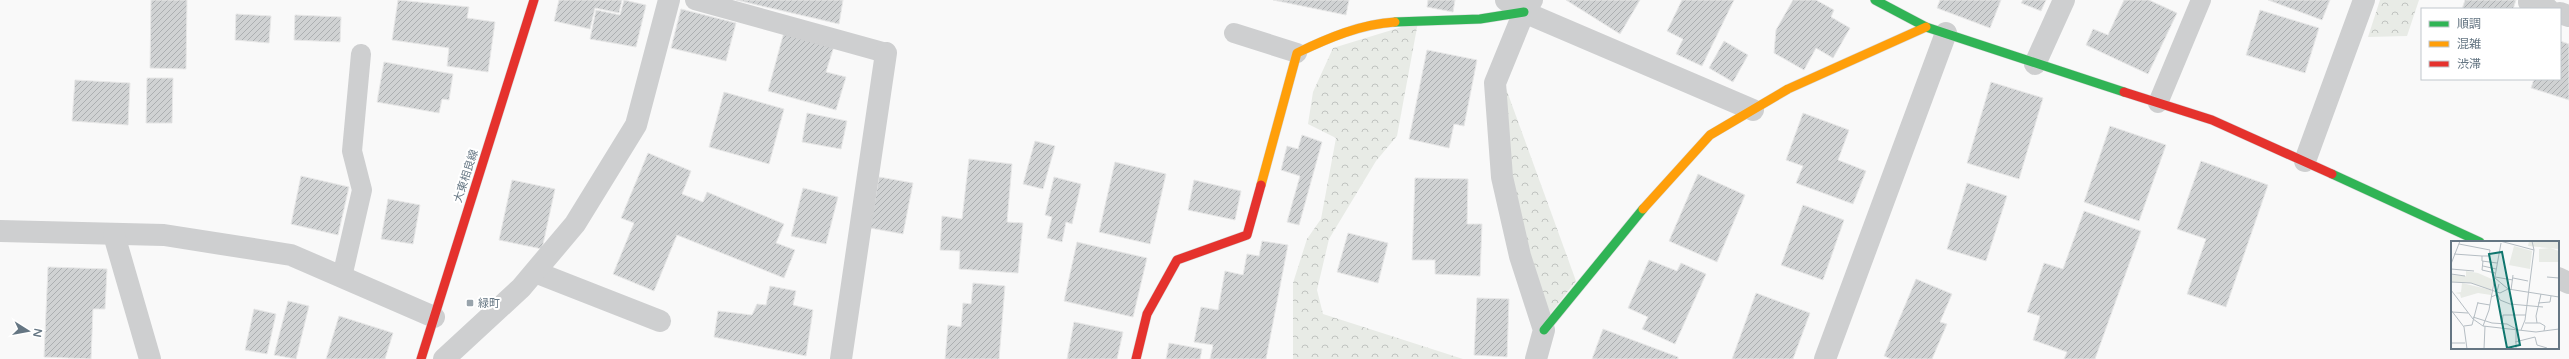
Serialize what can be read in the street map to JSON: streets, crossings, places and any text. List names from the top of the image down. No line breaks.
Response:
{"streets":{"street":["大東相良線"]},"places":{"transit":["緑町"]},"legend":["順調","混雑","渋滞"],"north":"right"}
